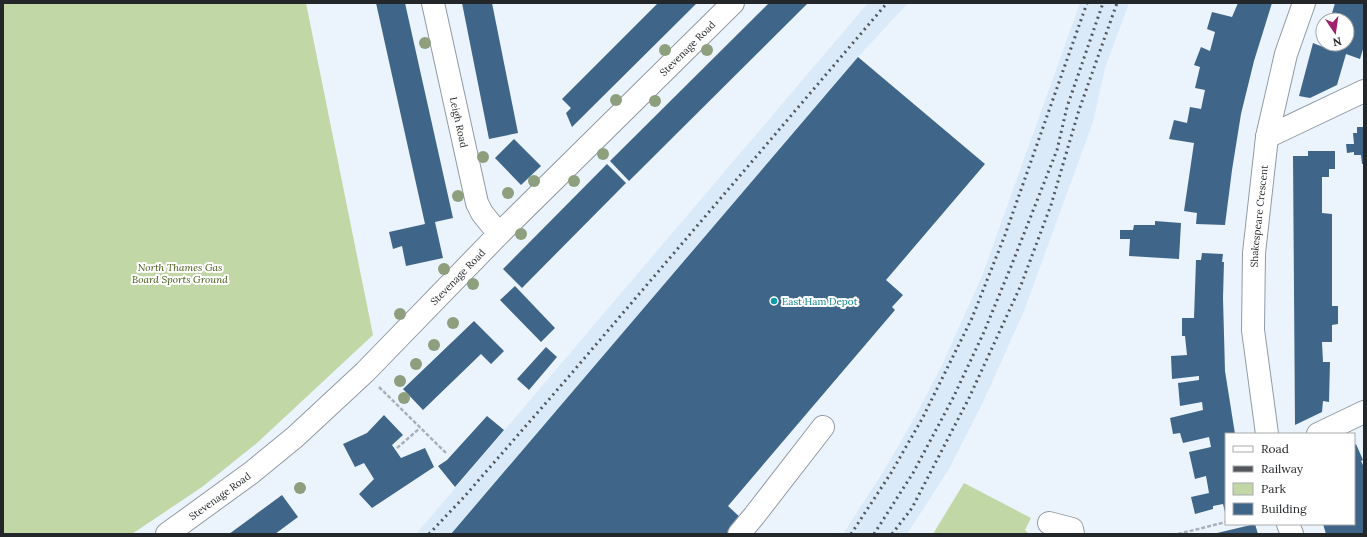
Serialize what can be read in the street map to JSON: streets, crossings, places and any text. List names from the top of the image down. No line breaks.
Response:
{"streets":{"street":["Stevenage Road","Leigh Road","Shakespeare Crescent"]},"crossings":[["Stevenage Road","Leigh Road"]],"parks":["North Thames Gas Board Sports Ground"],"places":["East Ham Depot"],"legend":["Road","Railway","Park","Building"],"north":"bottom"}
